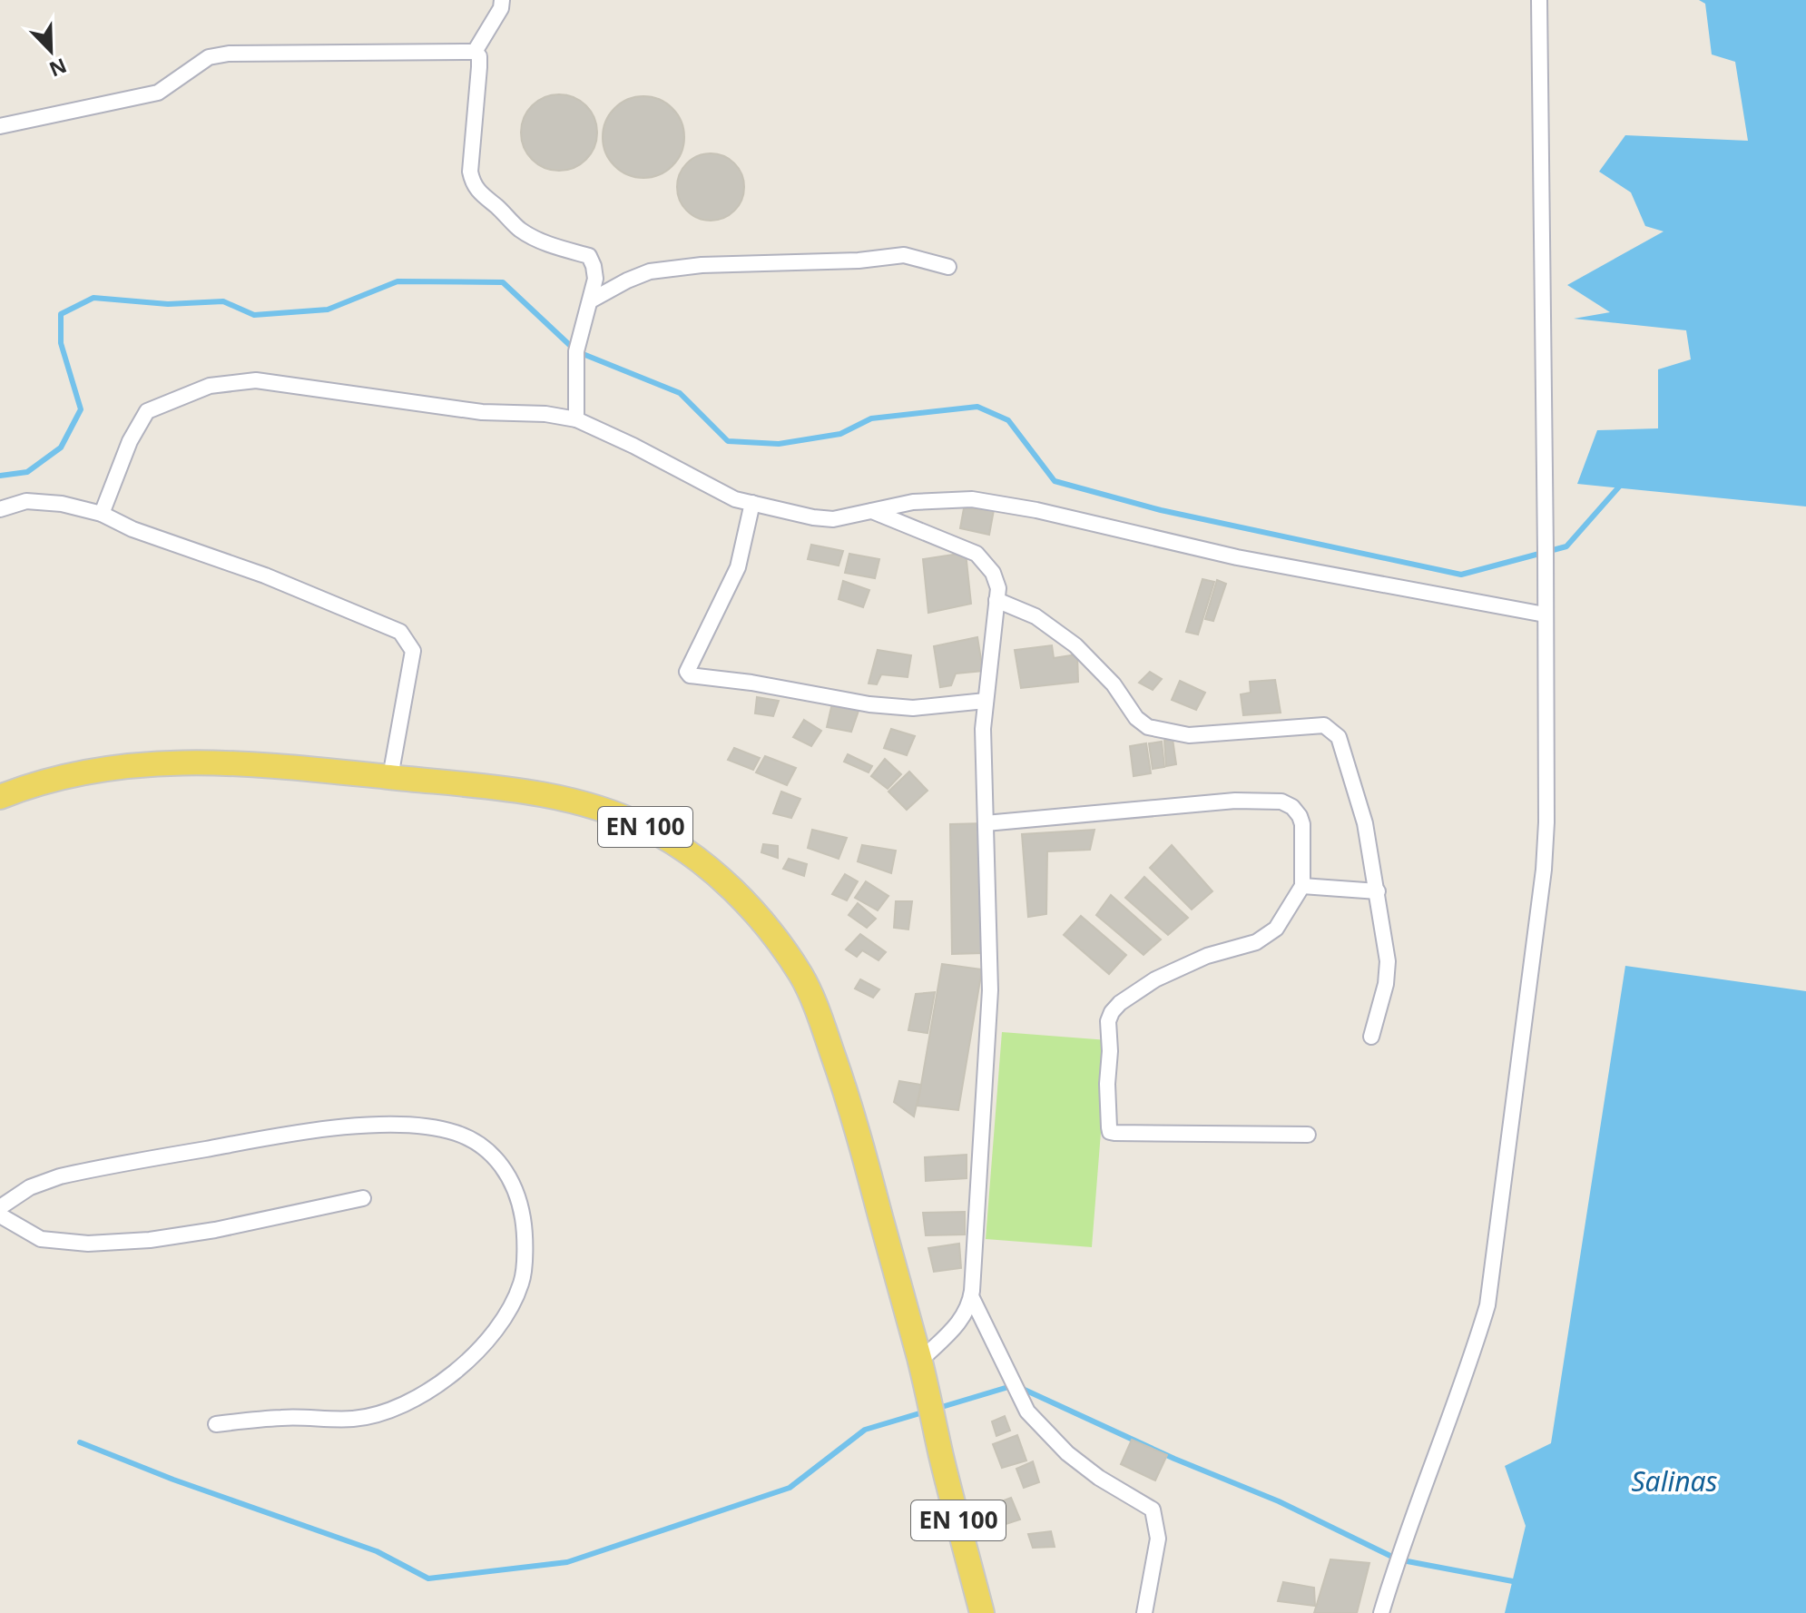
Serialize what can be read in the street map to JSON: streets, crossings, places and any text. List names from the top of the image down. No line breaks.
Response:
{"streets":{"main road":["EN 100"]},"water":["Salinas"],"north":"bottom right"}
